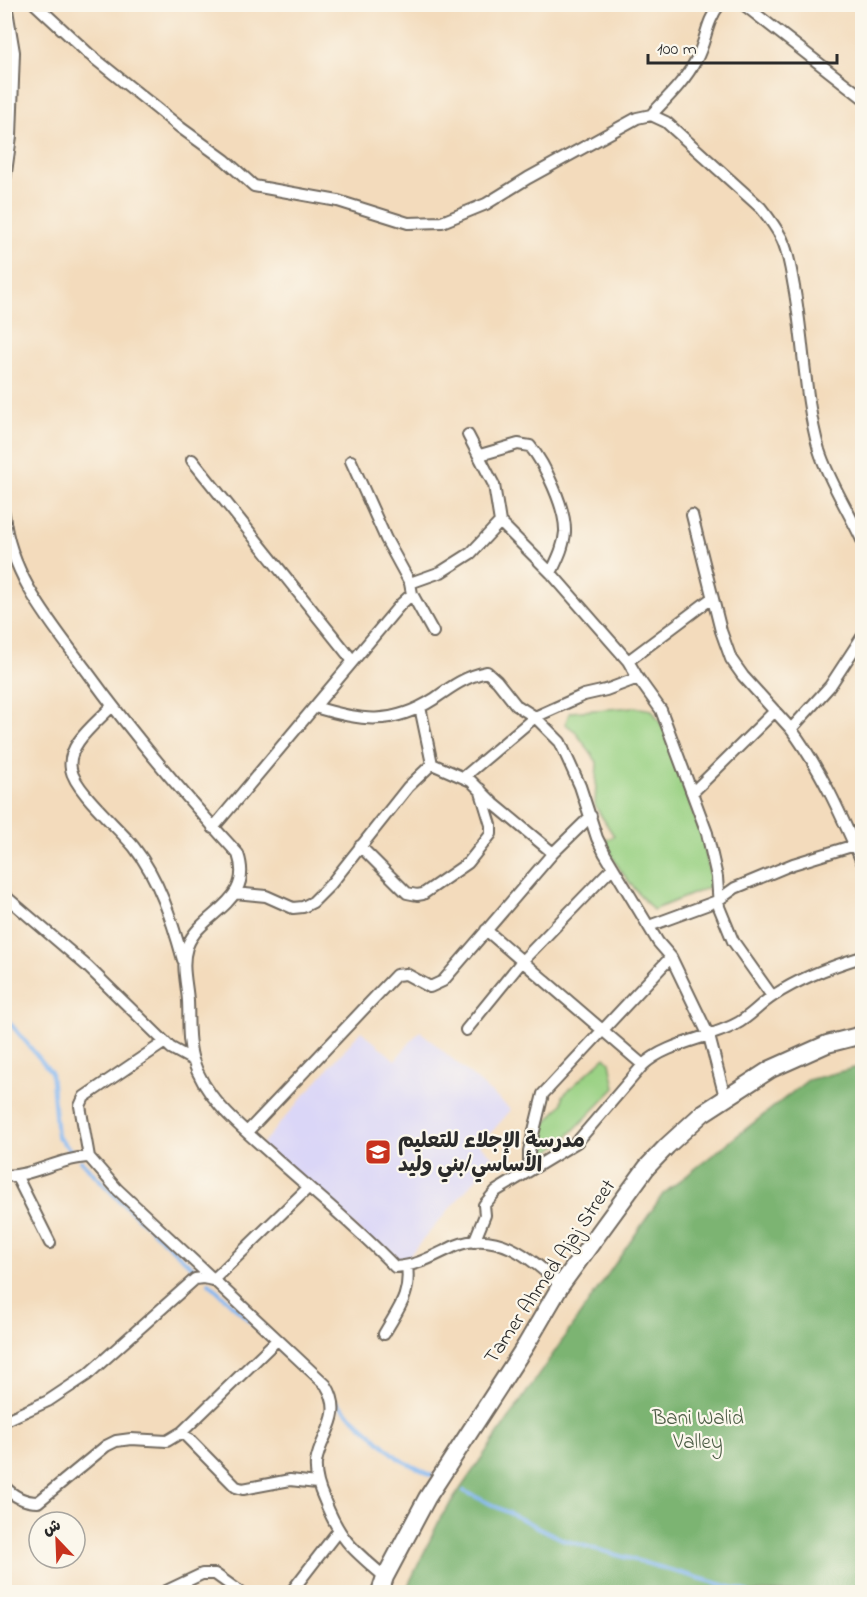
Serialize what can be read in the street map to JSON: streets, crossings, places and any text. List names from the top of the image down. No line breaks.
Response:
{"streets":{"main road":["Tamer Ahmed Ajaj Street"]},"parks":["Bani Walid Valley"],"places":{"school or university":["مدرسة الإجلاء للتعليم الأساسي/بني وليد"]},"scale_bar":"100 m","north":"top left"}
